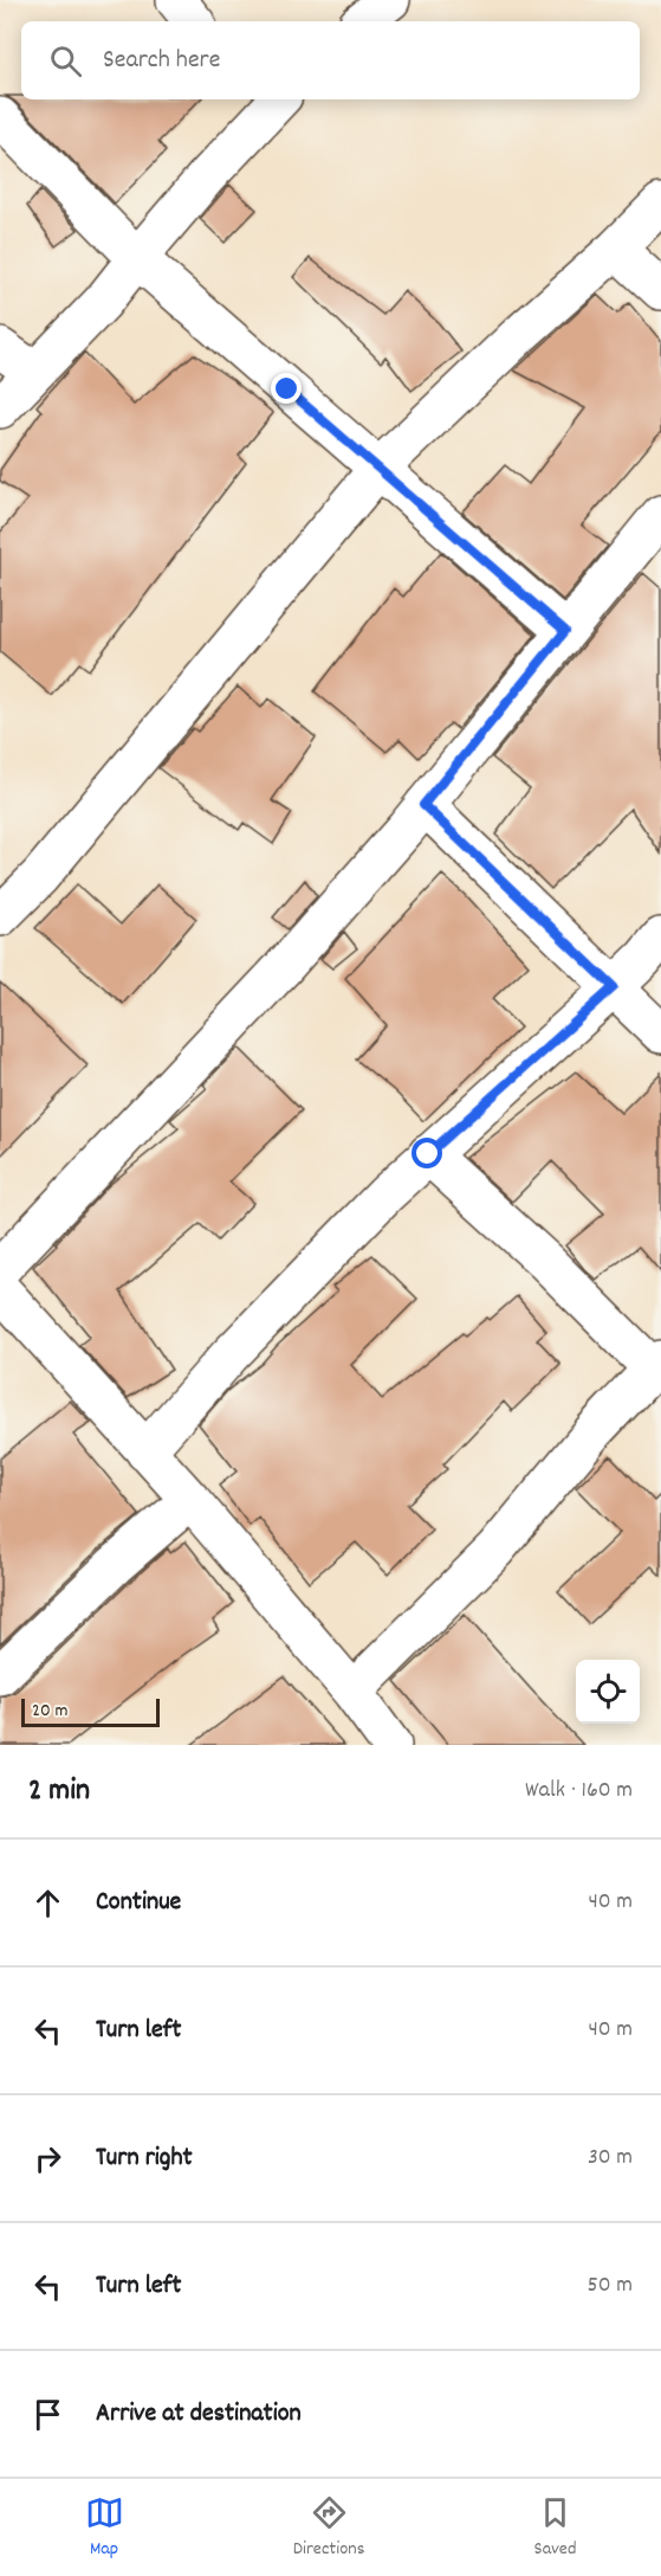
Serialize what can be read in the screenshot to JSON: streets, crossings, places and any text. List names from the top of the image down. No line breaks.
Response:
{"scale_bar":"20 m","page":{"search":"Search here","scale":"20 m","heading":["2 min","Walk · 160 m"],"list":[["Continue","40 m"],["Turn left","40 m"],["Turn right","30 m"],["Turn left","50 m"],"Arrive at destination"],"nav":["Map","Directions","Saved"]}}
